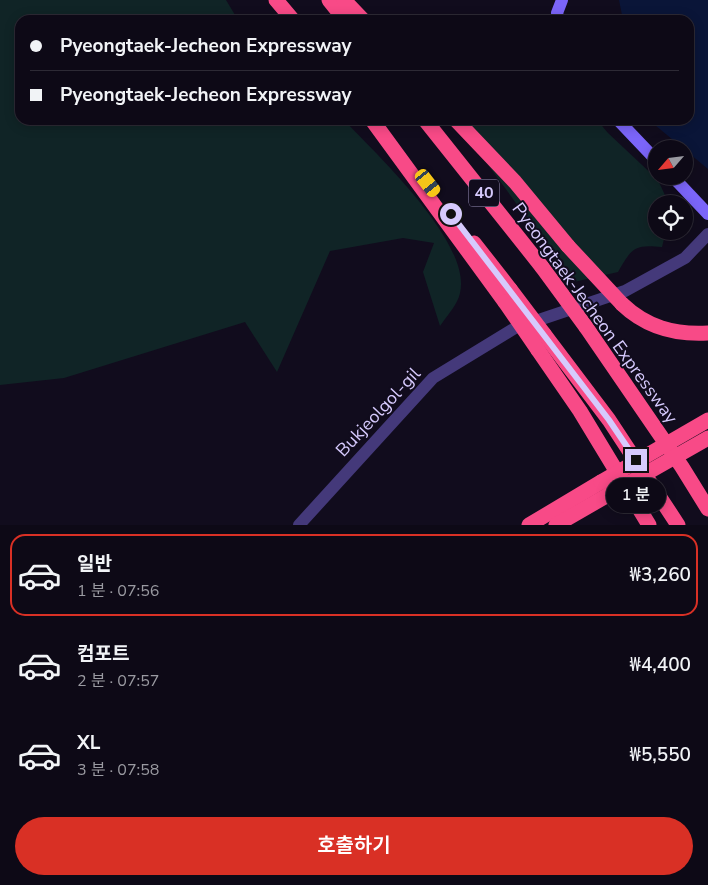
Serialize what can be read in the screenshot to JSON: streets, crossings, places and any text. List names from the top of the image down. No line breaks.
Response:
{"streets":{"highway":["40","Pyeongtaek-Jecheon Expressway"],"street":["Bukjeolgol-gil"]},"north":"bottom left","page":{"banner":["Pyeongtaek-Jecheon Expressway","Pyeongtaek-Jecheon Expressway"],"bubble":"1 분","list":[{"name":"일반","note":"1 분 · 07:56","value":"₩3,260"},{"name":"컴포트","note":"2 분 · 07:57","value":"₩4,400"},{"name":"XL","note":"3 분 · 07:58","value":"₩5,550"}],"buttons":"호출하기"}}
